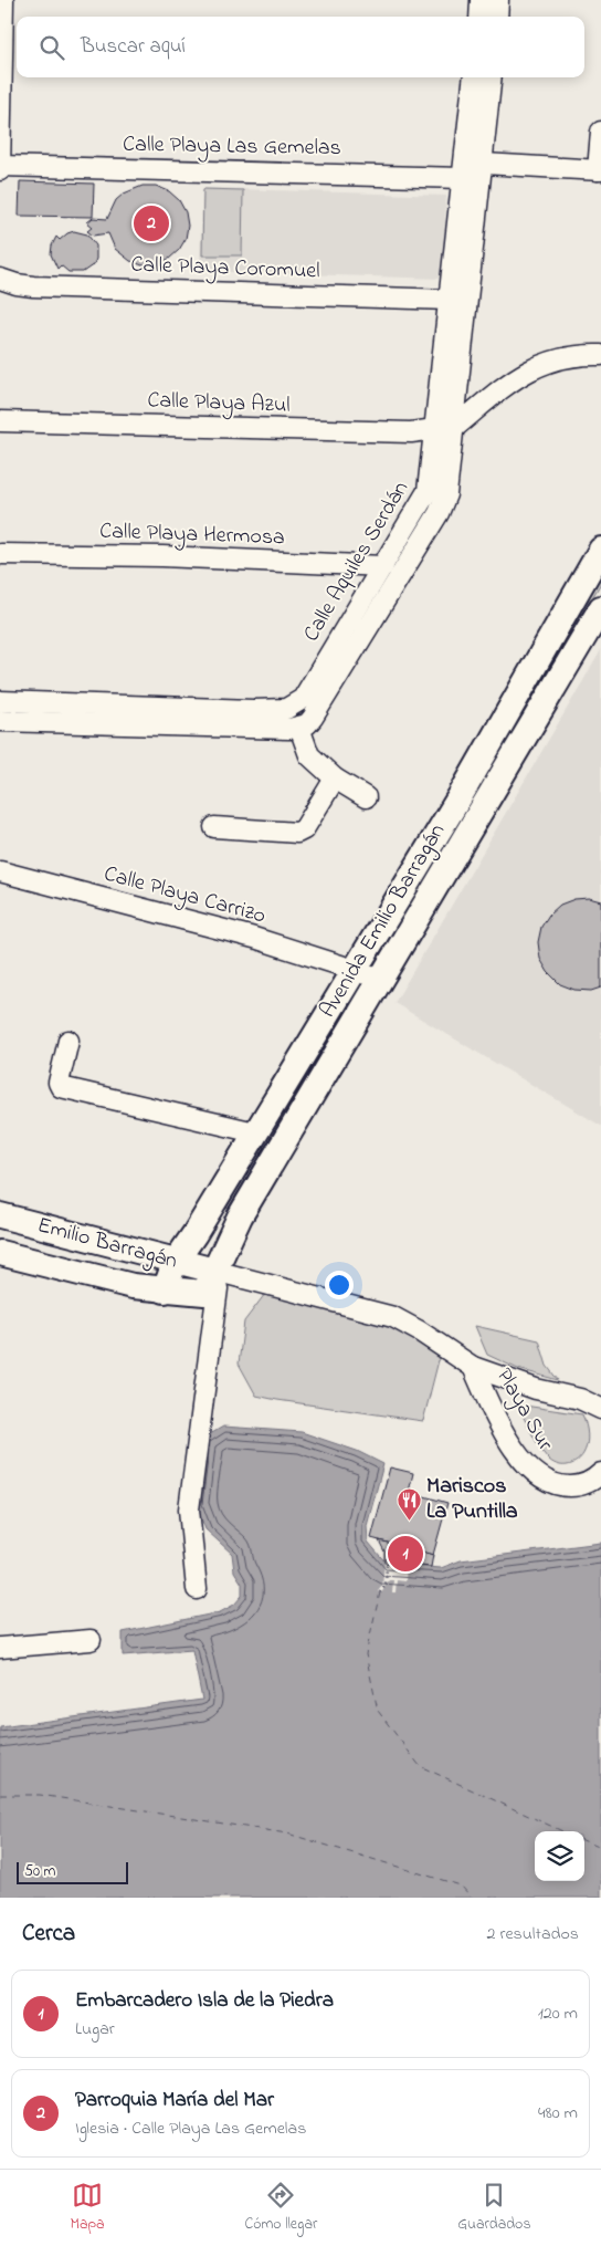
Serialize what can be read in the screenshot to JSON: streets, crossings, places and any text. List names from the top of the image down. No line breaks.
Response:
{"streets":{"main road":["Avenida Emilio Barragán","Emilio Barragán"],"street":["Calle Playa Las Gemelas","Calle Playa Coromuel","Calle Playa Azul","Calle Playa Hermosa","Calle Aquiles Serdán","Calle Playa Carrizo","Playa Sur"]},"crossings":[["Calle Playa Las Gemelas","Calle Aquiles Serdán"],["Calle Playa Coromuel","Calle Aquiles Serdán"],["Calle Playa Azul","Calle Aquiles Serdán"],["Calle Playa Hermosa","Calle Aquiles Serdán"],["Calle Playa Carrizo","Avenida Emilio Barragán"],["Avenida Emilio Barragán","Emilio Barragán"]],"places":{"restaurant":["Mariscos La Puntilla"]},"scale_bar":"50 m","page":{"search":"Buscar aquí","pins":["2","1"],"scale":"50 m","heading":["Cerca","2 resultados"],"list":[{"mark":"1","name":"Embarcadero Isla de la Piedra","note":"Lugar","value":"120 m"},{"mark":"2","name":"Parroquia María del Mar","note":"Iglesia · Calle Playa Las Gemelas","value":"480 m"}],"nav":["Mapa","Cómo llegar","Guardados"]}}
